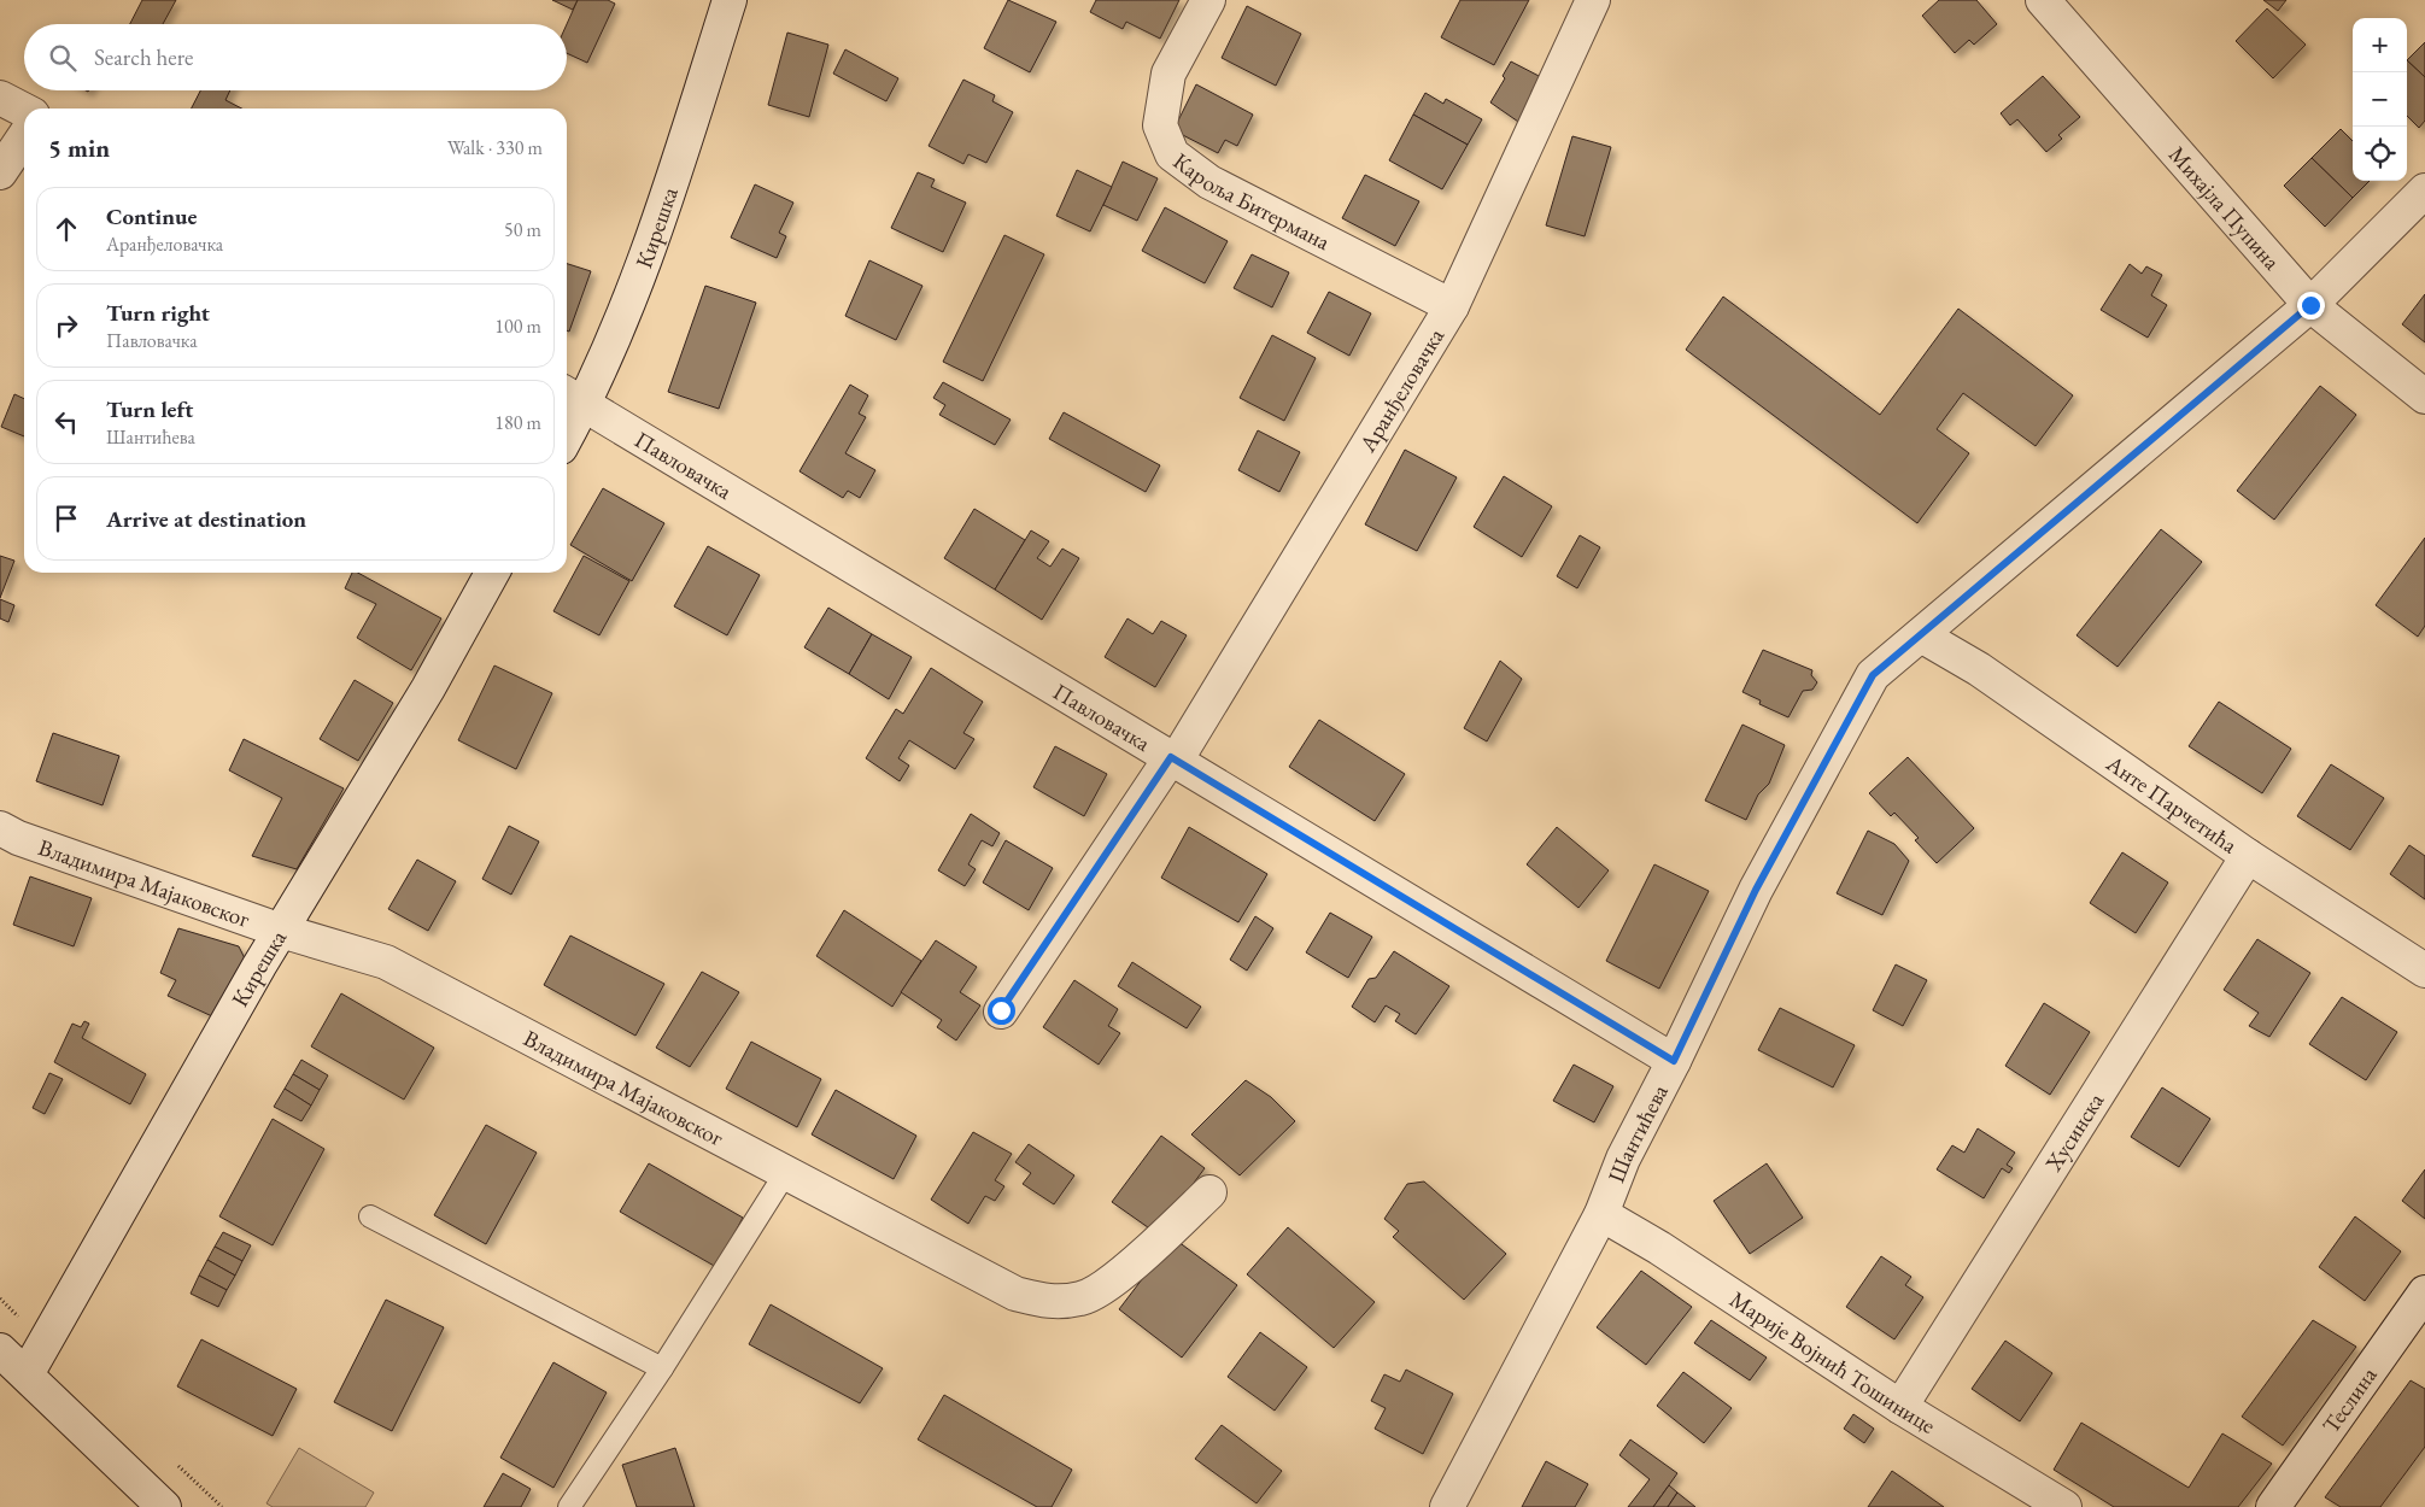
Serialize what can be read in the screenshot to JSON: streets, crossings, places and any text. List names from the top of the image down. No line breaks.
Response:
{"streets":{"street":["Кароља Битермана","Михајла Пупина","Кирешка","Аранђеловачка","Павловачка","Анте Парчетића","Владимира Мајаковског","Хусинска","Шантићева","Марије Војнић Тошинице","Теслина"]},"crossings":[["Кароља Битермана","Аранђеловачка"],["Михајла Пупина","Шантићева"],["Кирешка","Павловачка"],["Кирешка","Владимира Мајаковског"],["Аранђеловачка","Павловачка"],["Павловачка","Шантићева"],["Анте Парчетића","Хусинска"],["Анте Парчетића","Шантићева"],["Хусинска","Марије Војнић Тошинице"],["Шантићева","Марије Војнић Тошинице"]],"page":{"map_buttons":["+","−"],"search":"Search here","heading":["5 min","Walk · 330 m"],"list":[["Continue","Аранђеловачка","50 m"],["Turn right","Павловачка","100 m"],["Turn left","Шантићева","180 m"],"Arrive at destination"]}}
